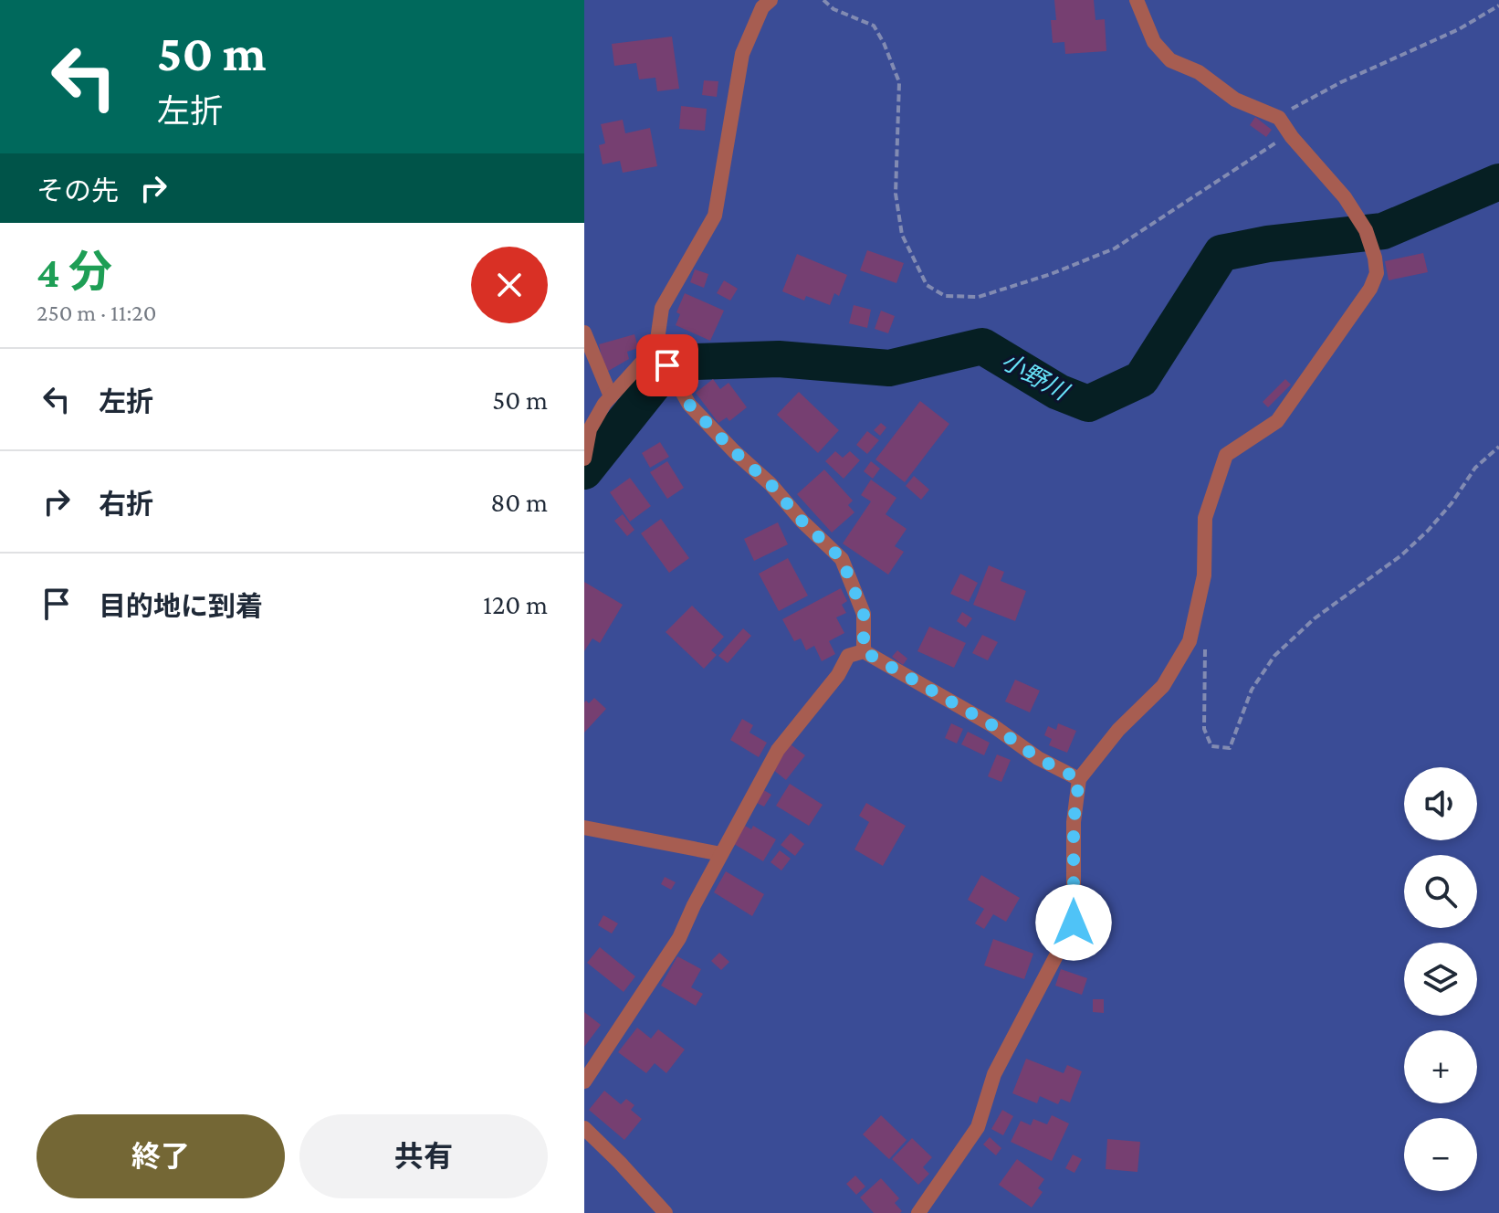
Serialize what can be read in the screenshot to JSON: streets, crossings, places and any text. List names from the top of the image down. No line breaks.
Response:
{"water":["小野川"],"page":{"turn":["50 m","左折"],"then":"その先","heading":["4 分","250 m · 11:20"],"list":[{"name":"左折","value":"50 m"},{"name":"右折","value":"80 m"},{"name":"目的地に到着","value":"120 m"}],"map_buttons":["+","−"],"buttons":["終了","共有"]}}
